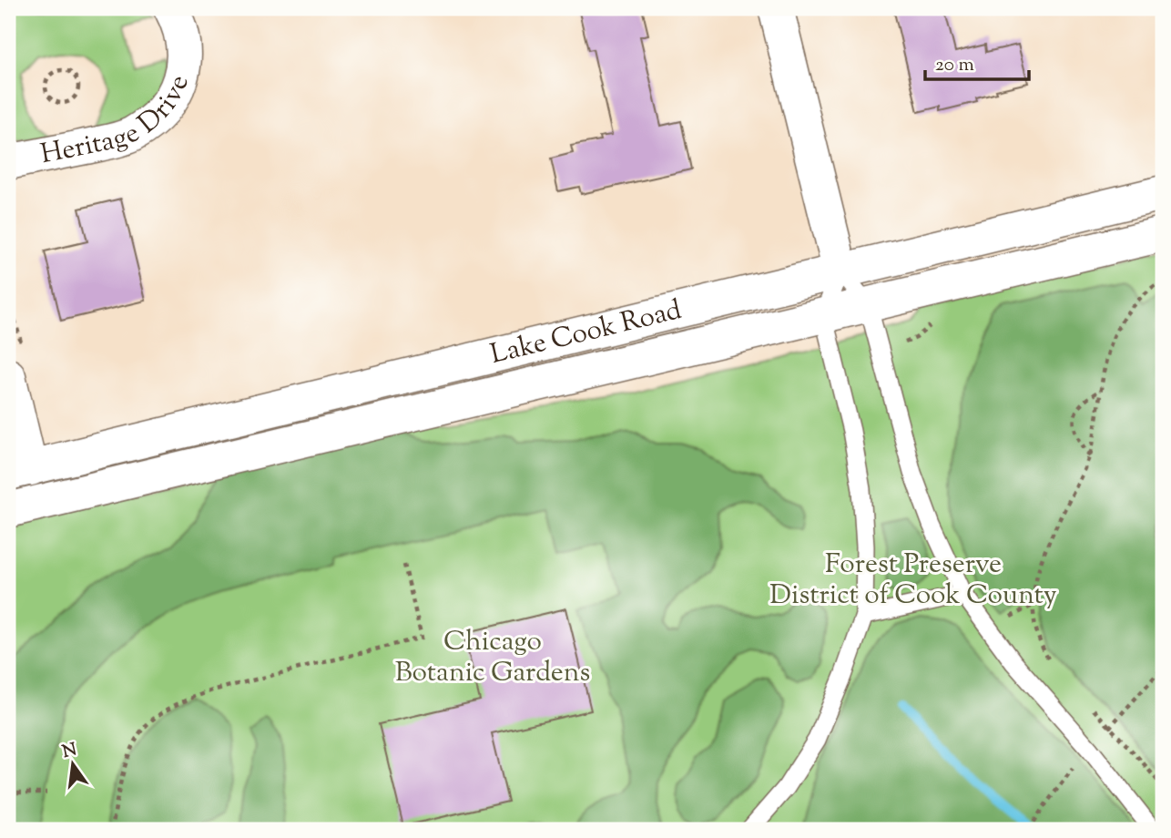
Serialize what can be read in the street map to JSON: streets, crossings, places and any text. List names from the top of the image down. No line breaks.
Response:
{"streets":{"main road":["Heritage Drive","Lake Cook Road"]},"parks":["Forest Preserve District of Cook County","Chicago Botanic Gardens"],"scale_bar":"20 m","north":"top"}
